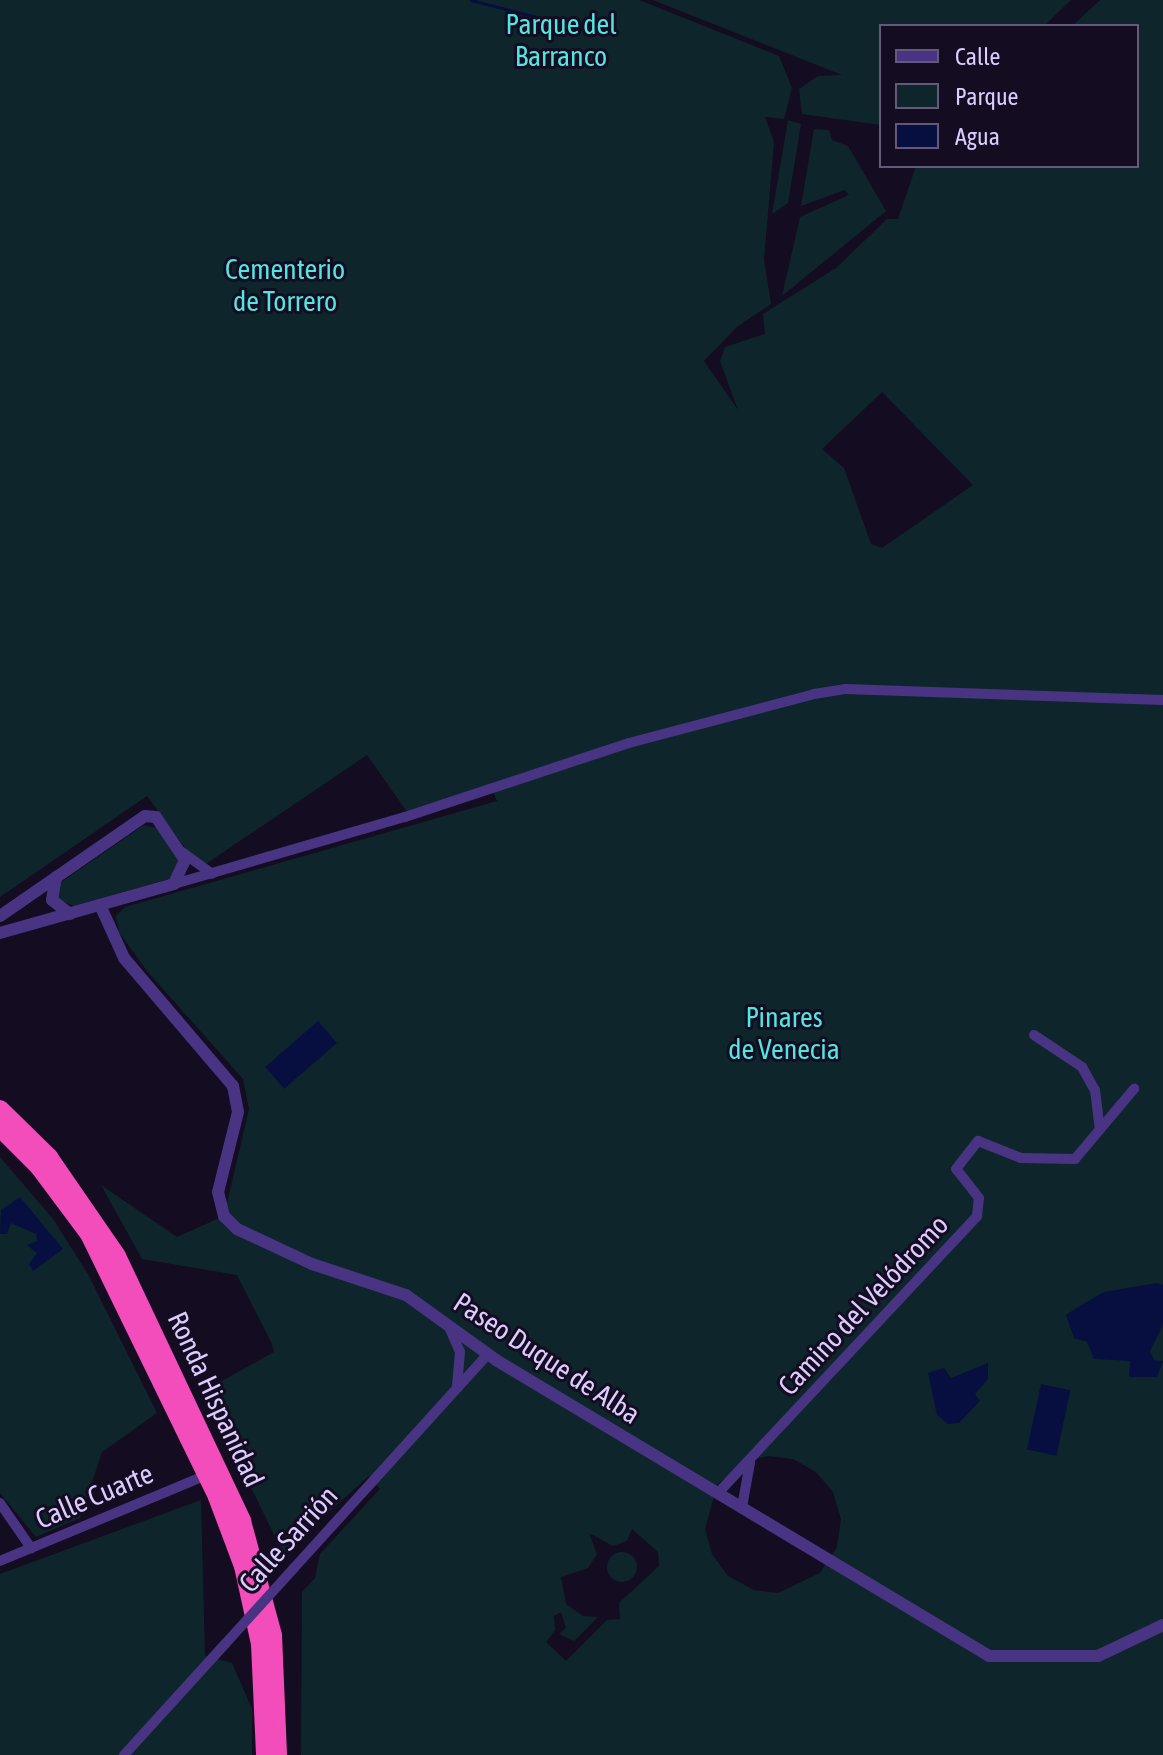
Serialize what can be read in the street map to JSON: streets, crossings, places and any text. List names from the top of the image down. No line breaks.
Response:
{"streets":{"highway":["Ronda Hispanidad"],"street":["Camino del Velódromo","Paseo Duque de Alba","Calle Cuarte","Calle Sarrión"]},"crossings":[["Camino del Velódromo","Paseo Duque de Alba"],["Paseo Duque de Alba","Calle Sarrión"],["Ronda Hispanidad","Calle Cuarte"]],"parks":["Parque del Barranco","Cementerio de Torrero","Pinares de Venecia"],"legend":["Calle","Parque","Agua"]}
